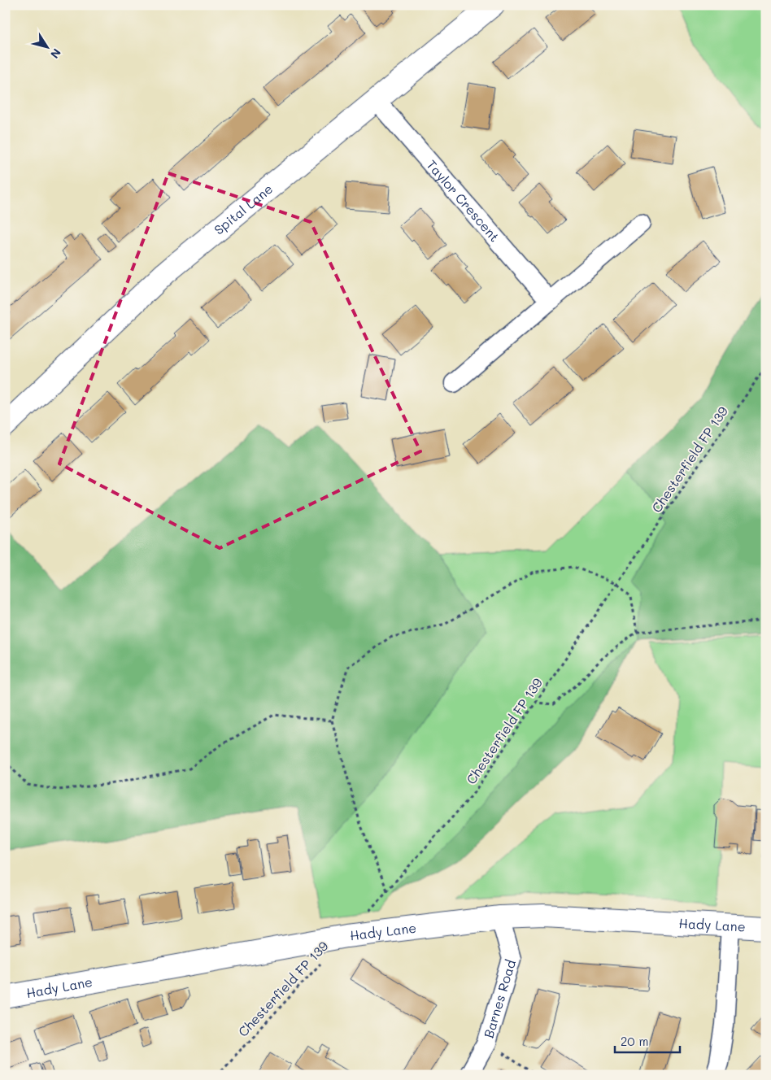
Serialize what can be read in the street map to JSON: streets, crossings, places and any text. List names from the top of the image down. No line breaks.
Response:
{"streets":{"street":["Taylor Crescent","Spital Lane","Hady Lane","Barnes Road"],"path":["Chesterfield FP 139"]},"crossings":[["Taylor Crescent","Spital Lane"],["Chesterfield FP 139","Hady Lane"],["Hady Lane","Barnes Road"]],"scale_bar":"20 m","north":"bottom right"}
